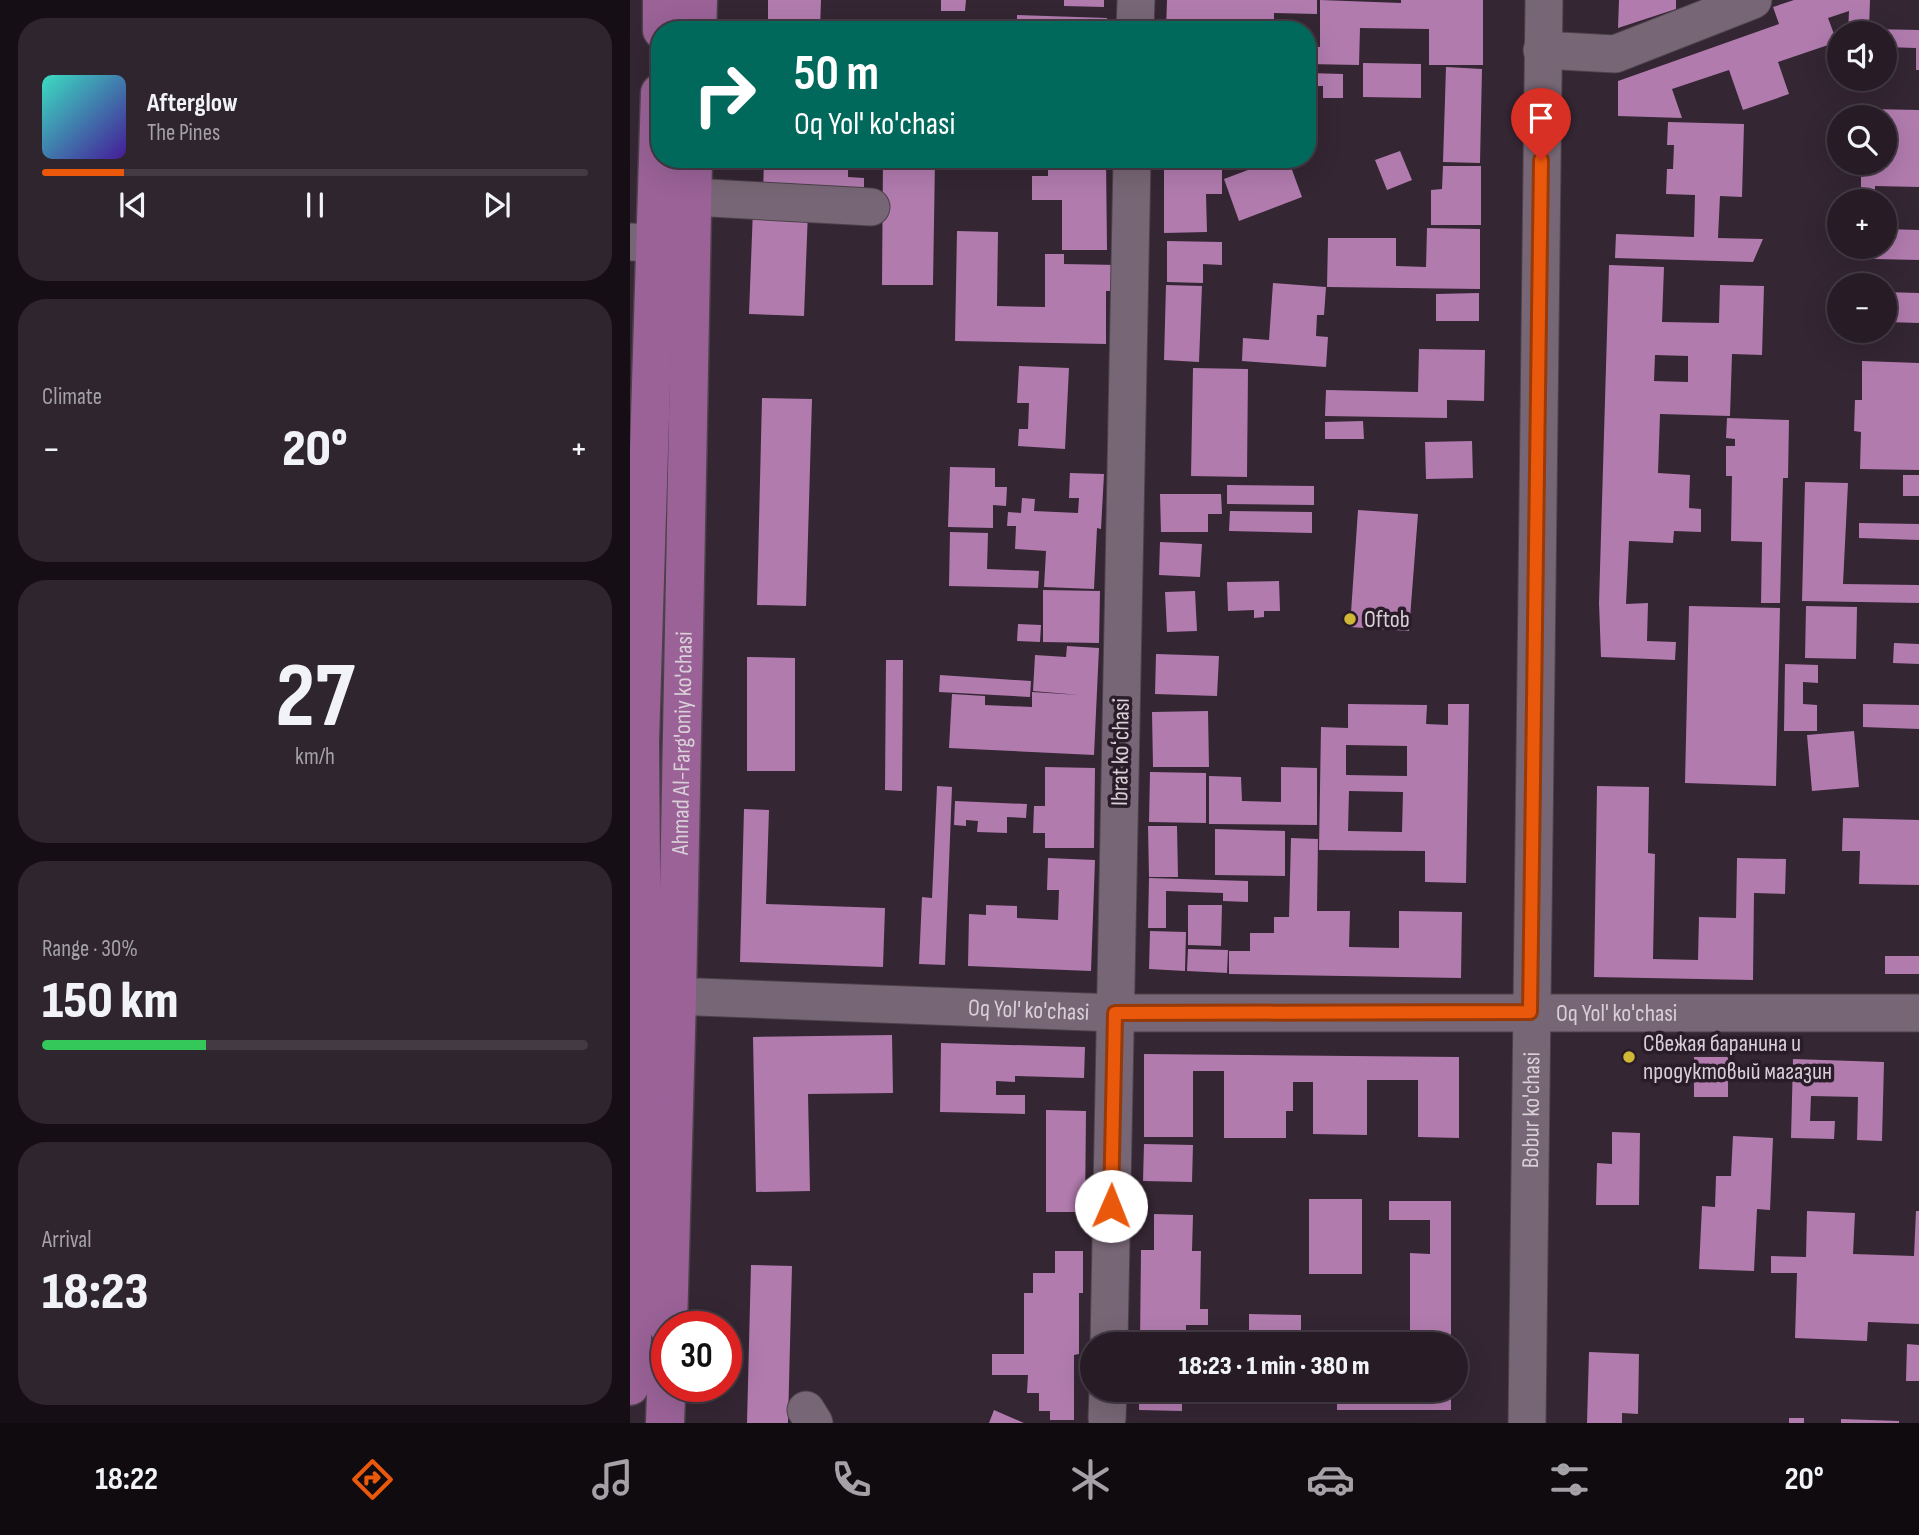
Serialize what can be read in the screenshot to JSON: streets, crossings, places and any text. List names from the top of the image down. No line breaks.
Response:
{"streets":{"main road":["Ahmad Al-Farg'oniy ko'chasi"],"street":["Ibrat koʻchasi","Oq Yol' ko'chasi","Bobur ko'chasi"]},"crossings":[["Ahmad Al-Farg'oniy ko'chasi","Oq Yol' ko'chasi"],["Ibrat koʻchasi","Oq Yol' ko'chasi"],["Oq Yol' ko'chasi","Bobur ko'chasi"]],"places":["Oftob","Свежая баранина и продуктовый магазин"],"page":{"map_buttons":["+","−"],"turn":["50 m","Oq Yol' ko'chasi"],"song":["Afterglow","The Pines"],"tile":["Climate",["27","km/h"],["Range · 30%","150 km"],["Arrival","18:23"]],"heat":["−","20°","+"],"limit":"30","trip":"18:23 · 1 min · 380 m","tabs":["18:22","20°"]}}
